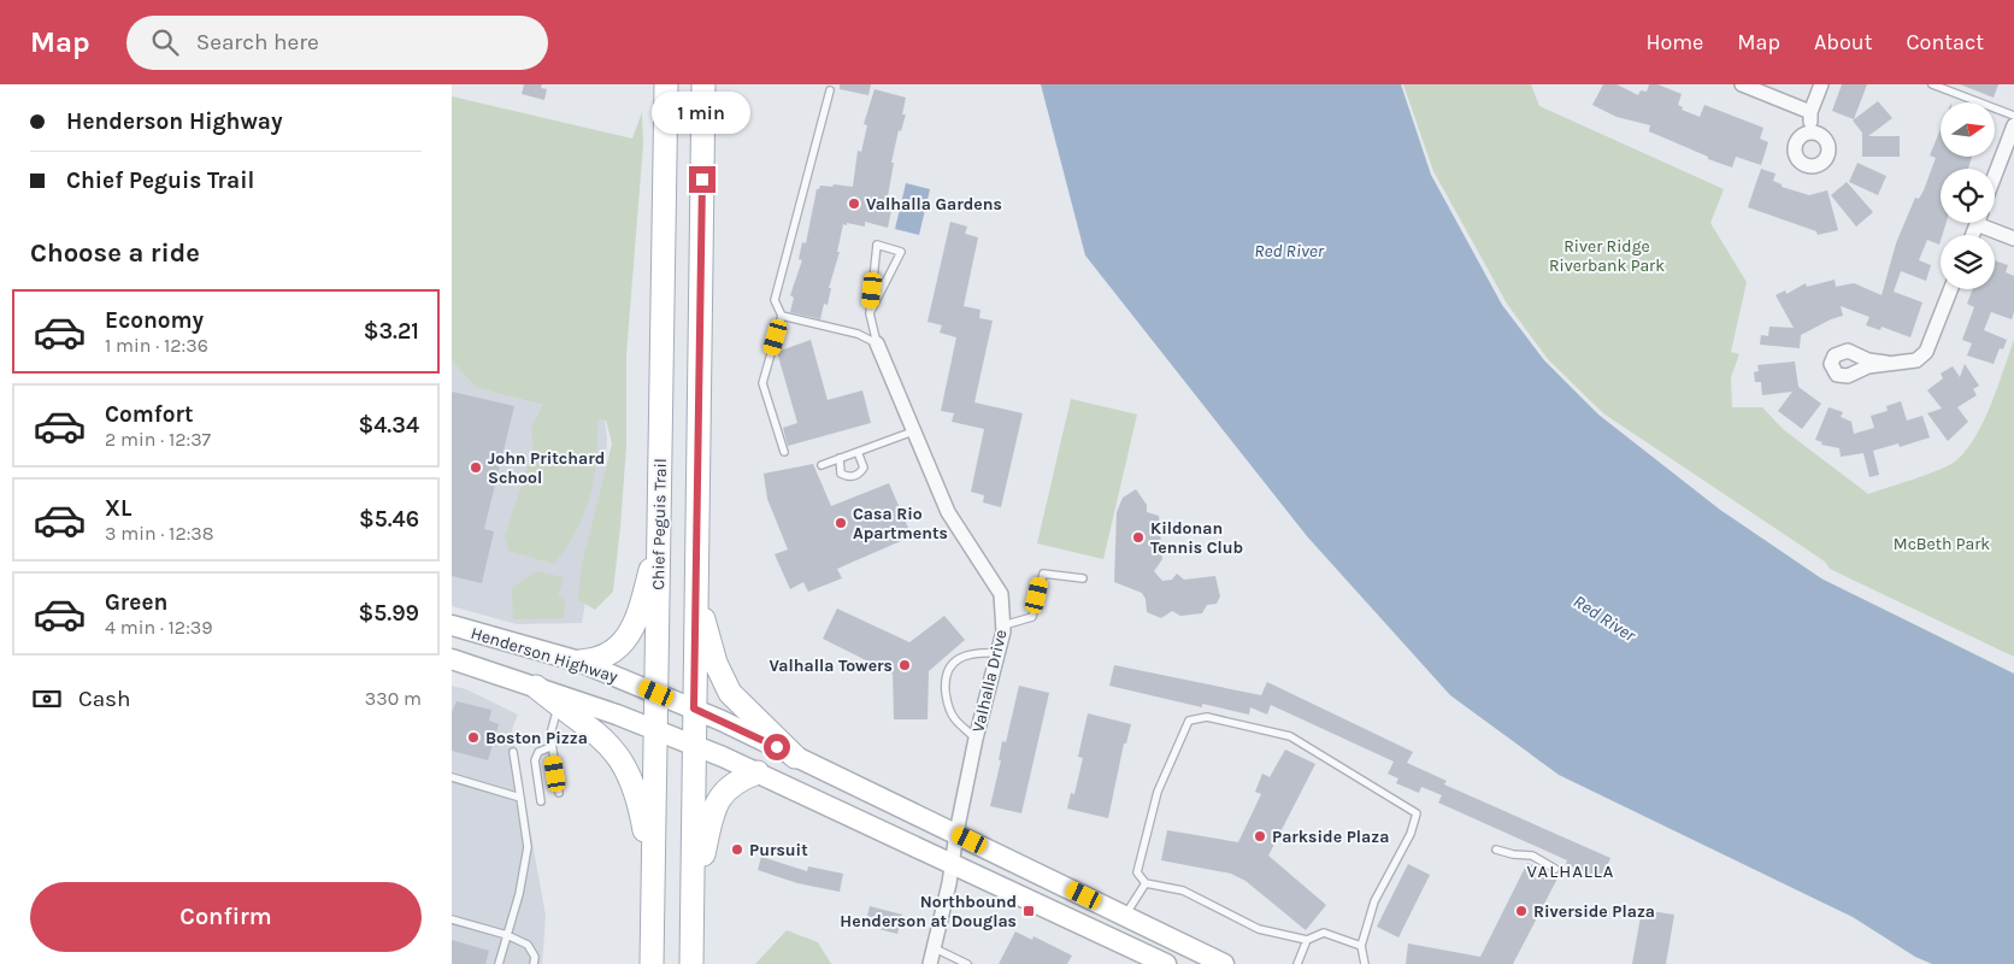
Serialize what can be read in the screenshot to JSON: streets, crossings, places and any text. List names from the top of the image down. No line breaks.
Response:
{"streets":{"main road":["Chief Peguis Trail","Henderson Highway"],"street":["Valhalla Drive"]},"crossings":[["Chief Peguis Trail","Henderson Highway"],["Henderson Highway","Valhalla Drive"]],"districts":["VALHALLA"],"water":["Red River"],"parks":["River Ridge Riverbank Park","McBeth Park"],"places":{"other":["Valhalla Gardens","John Pritchard School","Casa Rio Apartments","Kildonan Tennis Club","Valhalla Towers","Boston Pizza","Parkside Plaza","Pursuit","Riverside Plaza"],"transit":["Northbound Henderson at Douglas"]},"north":"right","page":{"header":"Map","search":"Search here","nav":["Home","Map","About","Contact"],"banner":["Henderson Highway","Chief Peguis Trail"],"bubble":"1 min","heading":"Choose a ride","list":[{"name":"Economy","note":"1 min · 12:36","value":"$3.21"},{"name":"Comfort","note":"2 min · 12:37","value":"$4.34"},{"name":"XL","note":"3 min · 12:38","value":"$5.46"},{"name":"Green","note":"4 min · 12:39","value":"$5.99"}],"pay":["Cash","330 m"],"buttons":"Confirm"}}
